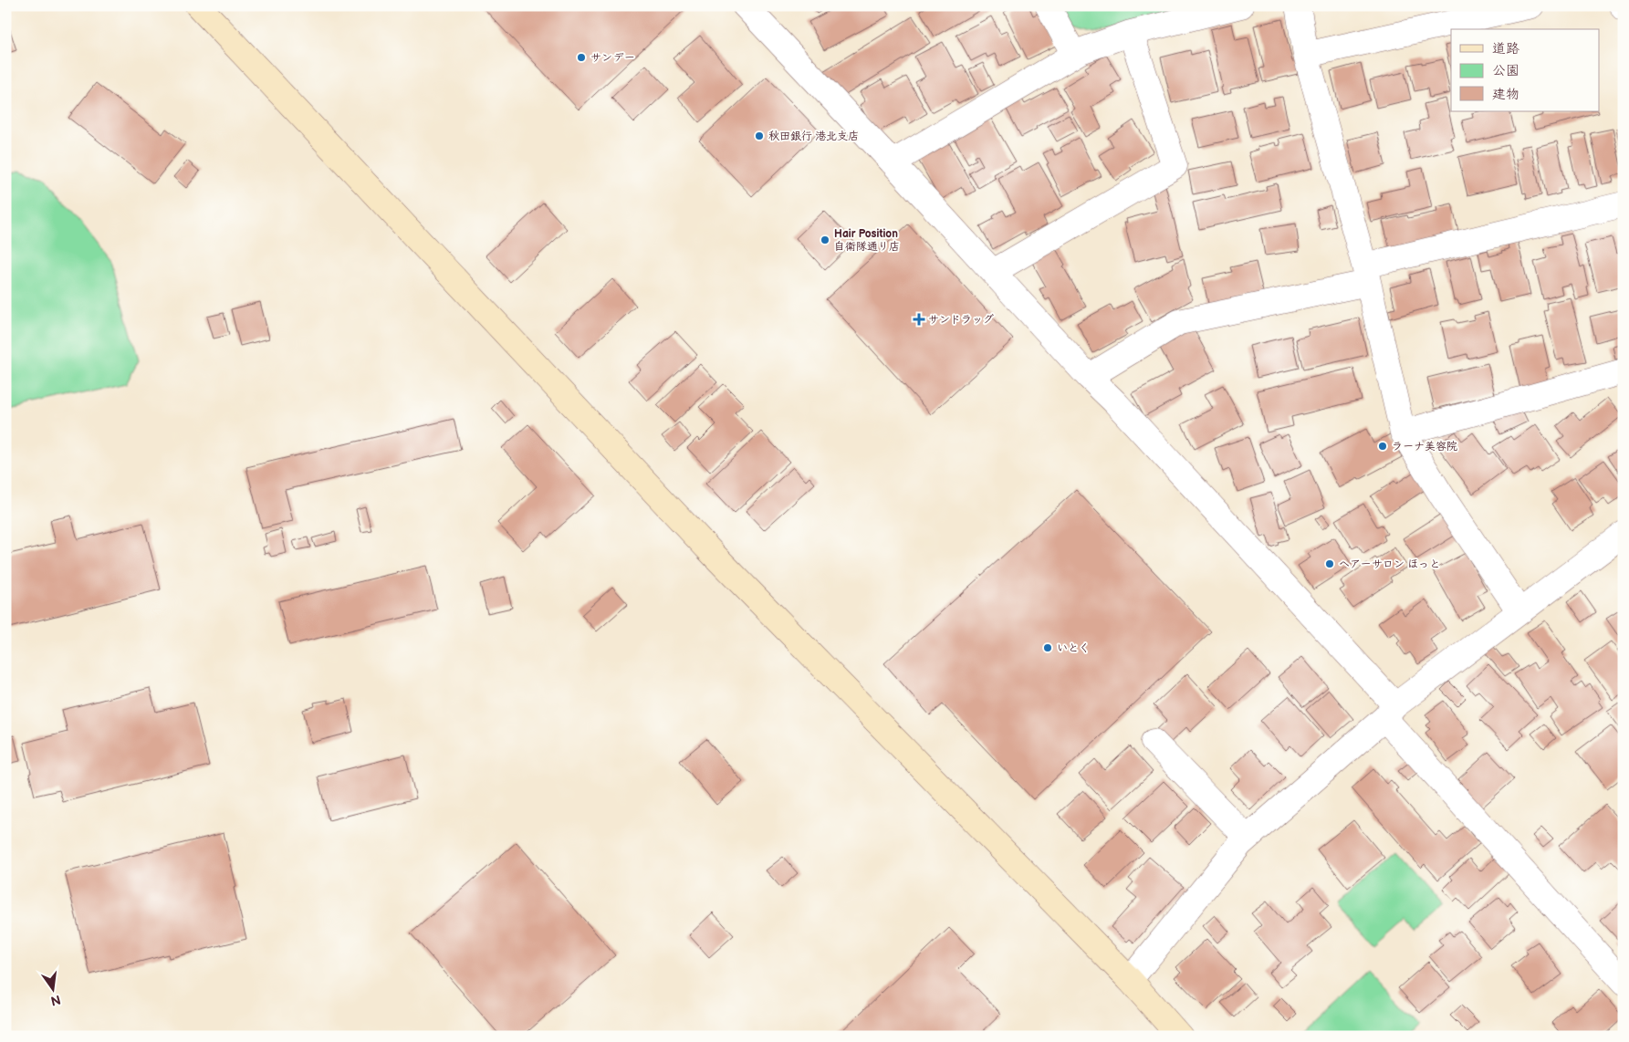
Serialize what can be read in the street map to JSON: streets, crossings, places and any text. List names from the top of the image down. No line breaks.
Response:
{"places":{"other":["サンデー","秋田銀行 港北支店","Hair Position 自衛隊通り店","ラーナ美容院","ヘアーサロン ほっと","いとく"],"health":["サンドラッグ"]},"legend":["道路","公園","建物"],"north":"bottom"}
